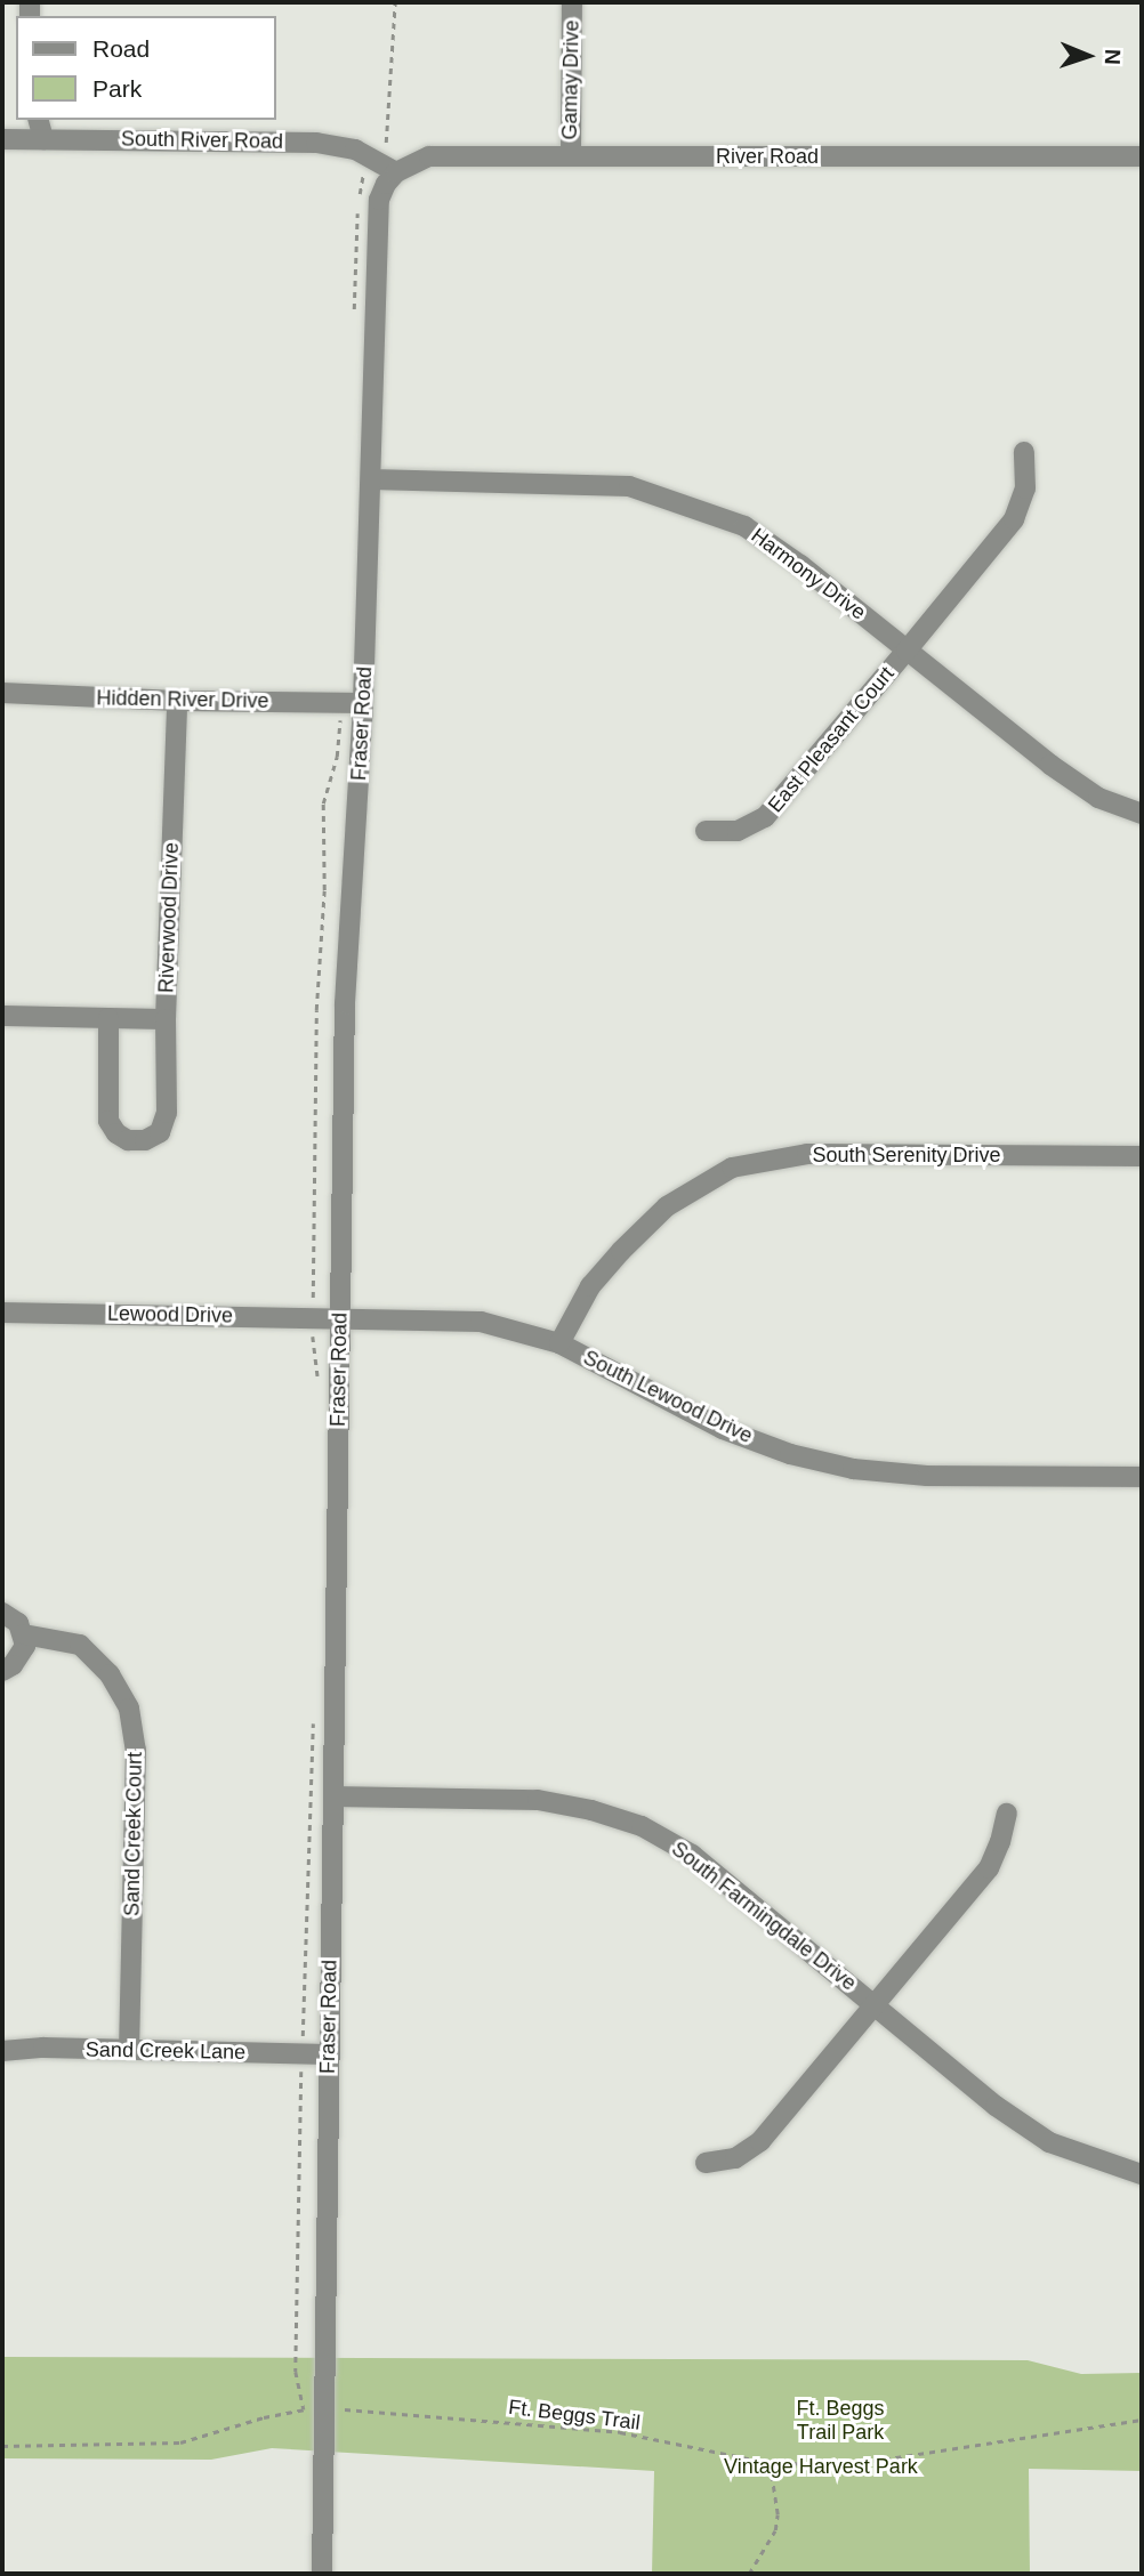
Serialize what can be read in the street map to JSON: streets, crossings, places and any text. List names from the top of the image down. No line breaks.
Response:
{"streets":{"street":["Gamay Drive","South River Road","River Road","Harmony Drive","Hidden River Drive","Fraser Road","East Pleasant Court","Riverwood Drive","South Serenity Drive","Lewood Drive","South Lewood Drive","Sand Creek Court","South Farmingdale Drive","Sand Creek Lane"],"path":["Ft. Beggs Trail"]},"crossings":[["Gamay Drive","River Road"],["South River Road","River Road"],["South River Road","Fraser Road"],["River Road","Fraser Road"],["Harmony Drive","Fraser Road"],["Harmony Drive","East Pleasant Court"],["Hidden River Drive","Fraser Road"],["Hidden River Drive","Riverwood Drive"],["Fraser Road","Lewood Drive"],["Fraser Road","South Lewood Drive"],["Fraser Road","South Farmingdale Drive"],["Fraser Road","Sand Creek Lane"],["Fraser Road","Ft. Beggs Trail"],["South Serenity Drive","South Lewood Drive"],["Lewood Drive","South Lewood Drive"],["Sand Creek Court","Sand Creek Lane"]],"parks":["Ft. Beggs Trail Park","Vintage Harvest Park"],"legend":["Road","Park"],"north":"right"}
